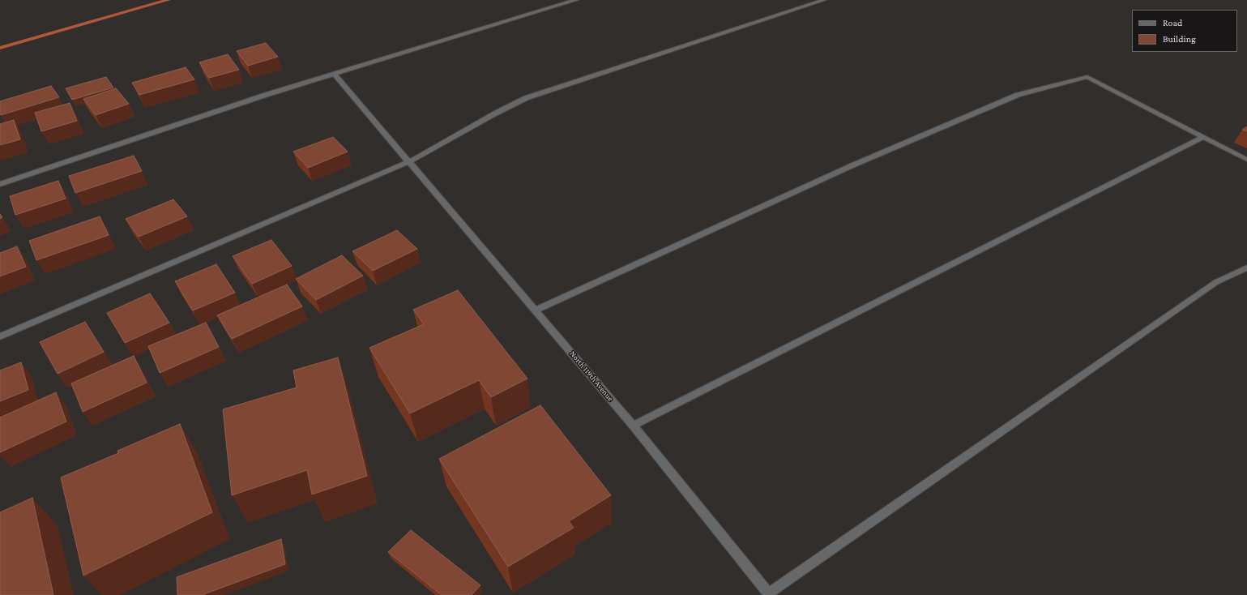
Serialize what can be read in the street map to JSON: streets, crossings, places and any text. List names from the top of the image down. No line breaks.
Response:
{"streets":{"street":["North 119th Avenue"]},"legend":["Road","Building"]}
